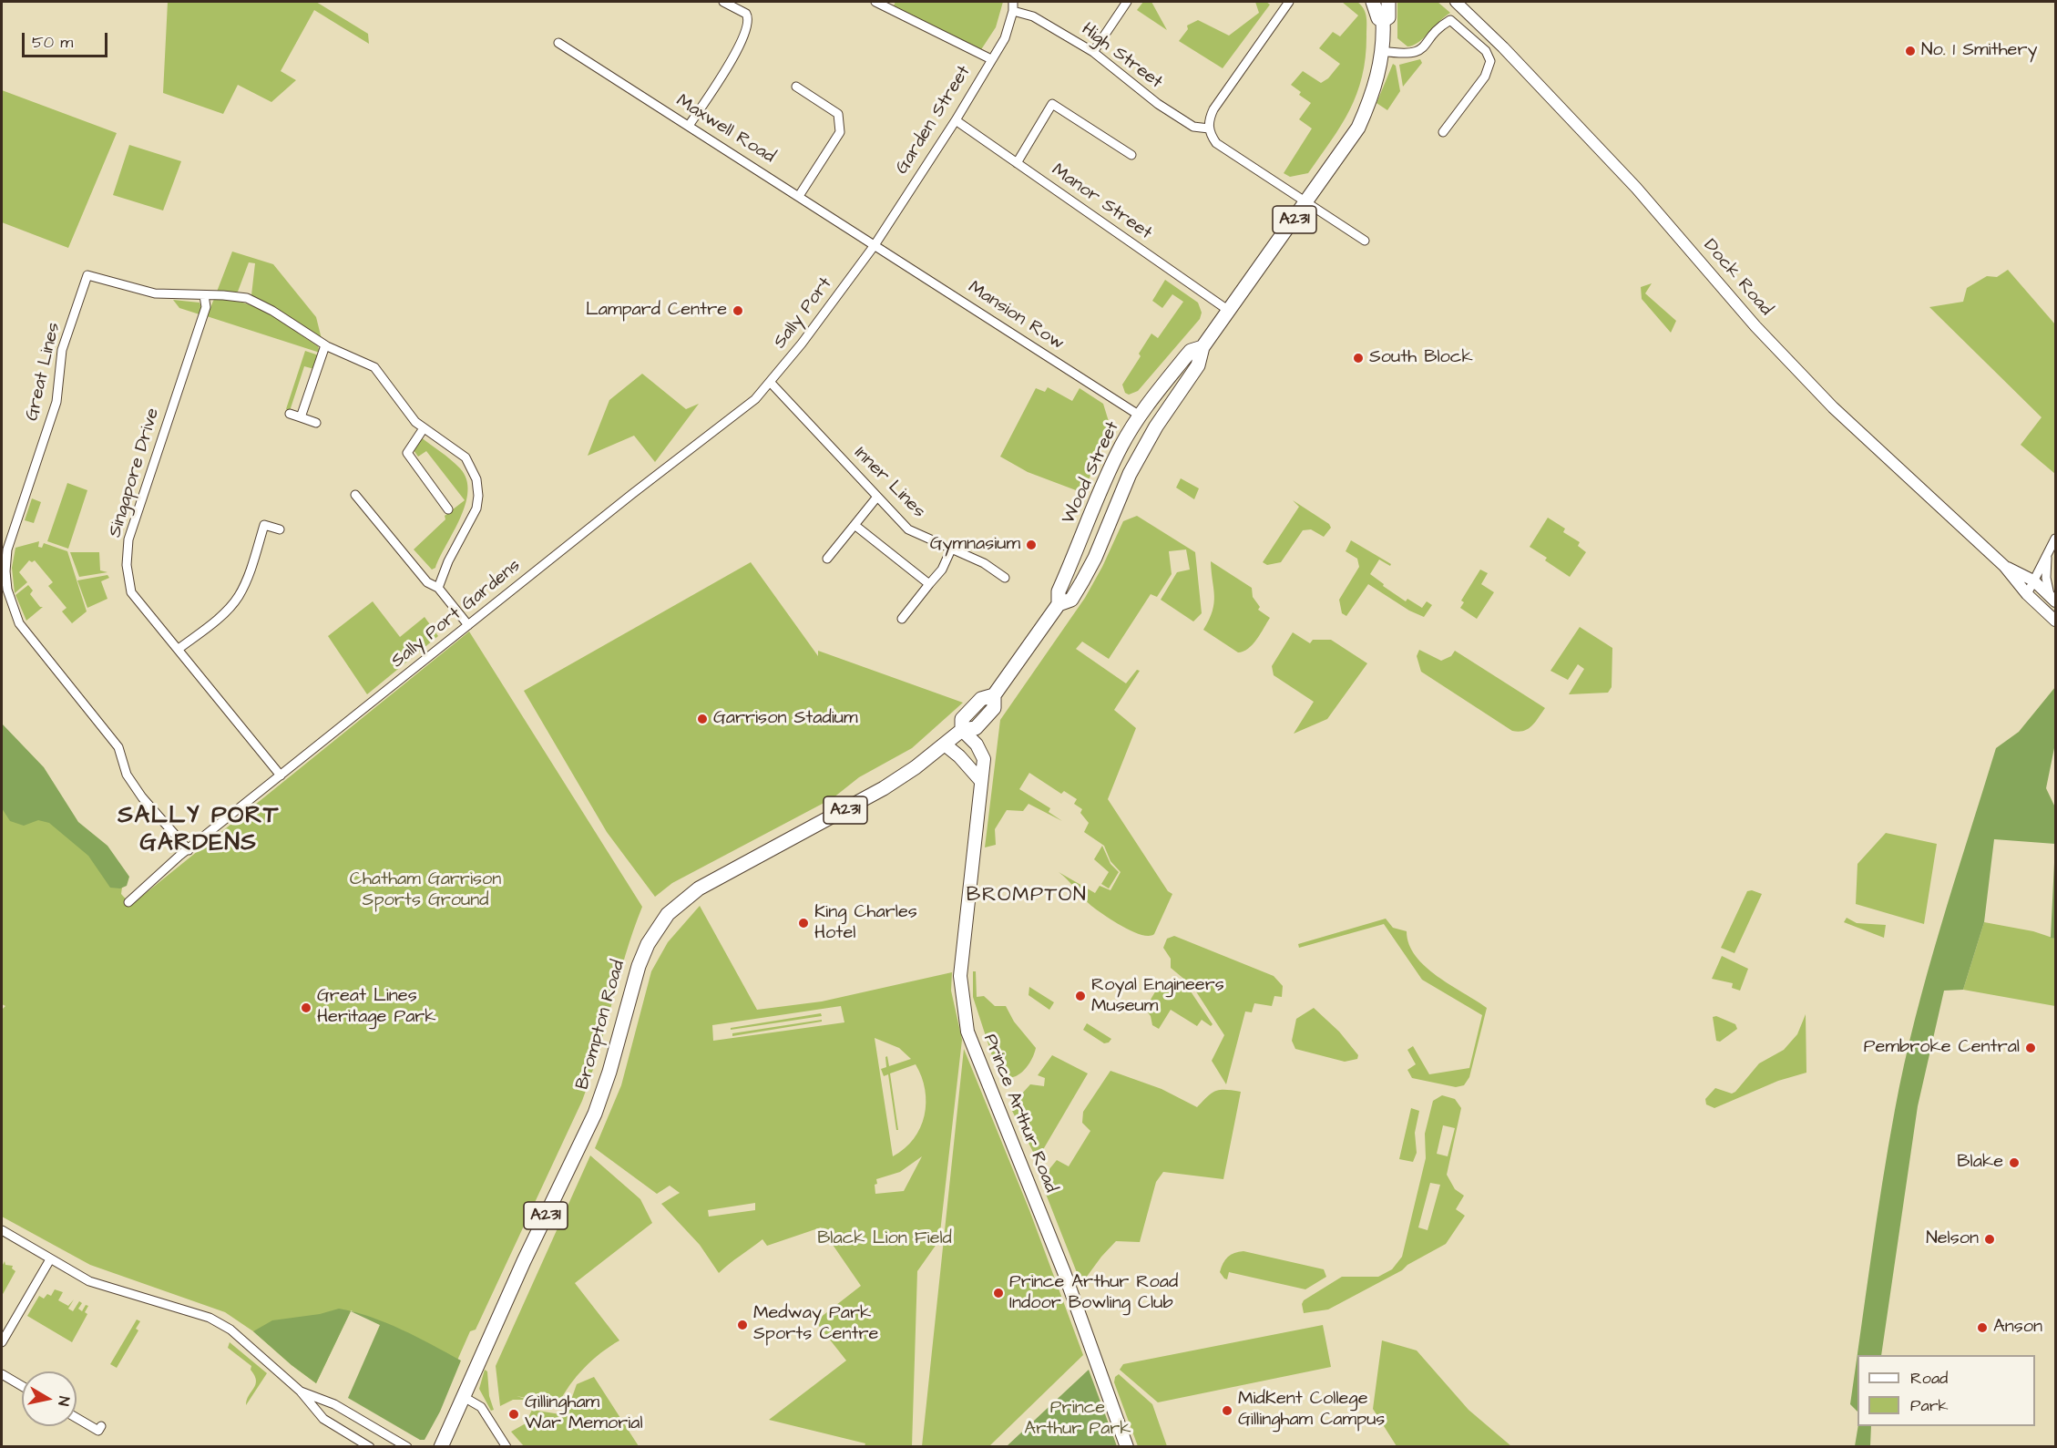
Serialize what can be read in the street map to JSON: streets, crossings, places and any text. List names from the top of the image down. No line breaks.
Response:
{"streets":{"main road":["A231","Wood Street","Brompton Road","Prince Arthur Road"],"street":["High Street","Garden Street","Maxwell Road","Manor Street","Dock Road","Sally Port","Mansion Row","Great Lines","Singapore Drive","Inner Lines","Sally Port Gardens"]},"crossings":[["High Street","Garden Street"],["Garden Street","Maxwell Road"],["Garden Street","Manor Street"],["Garden Street","Sally Port"],["Garden Street","Mansion Row"],["Maxwell Road","Sally Port"],["Maxwell Road","Mansion Row"],["Manor Street","Wood Street"],["Sally Port","Mansion Row"],["Sally Port","Inner Lines"],["Sally Port","Sally Port Gardens"],["Mansion Row","Wood Street"],["Great Lines","Singapore Drive"],["Great Lines","Sally Port Gardens"],["Singapore Drive","Sally Port Gardens"],["Wood Street","Brompton Road"],["Wood Street","Prince Arthur Road"]],"districts":["SALLY PORT GARDENS","BROMPTON"],"parks":["Chatham Garrison Sports Ground","Black Lion Field","Prince Arthur Park"],"places":["No. 1 Smithery","Lampard Centre","South Block","Gymnasium","Garrison Stadium","King Charles Hotel","Royal Engineers Museum","Great Lines Heritage Park","Pembroke Central","Blake","Nelson","Prince Arthur Road Indoor Bowling Club","Medway Park Sports Centre","Anson","MidKent College Gillingham Campus","Gillingham War Memorial"],"legend":["Road","Park"],"scale_bar":"50 m","north":"right"}
